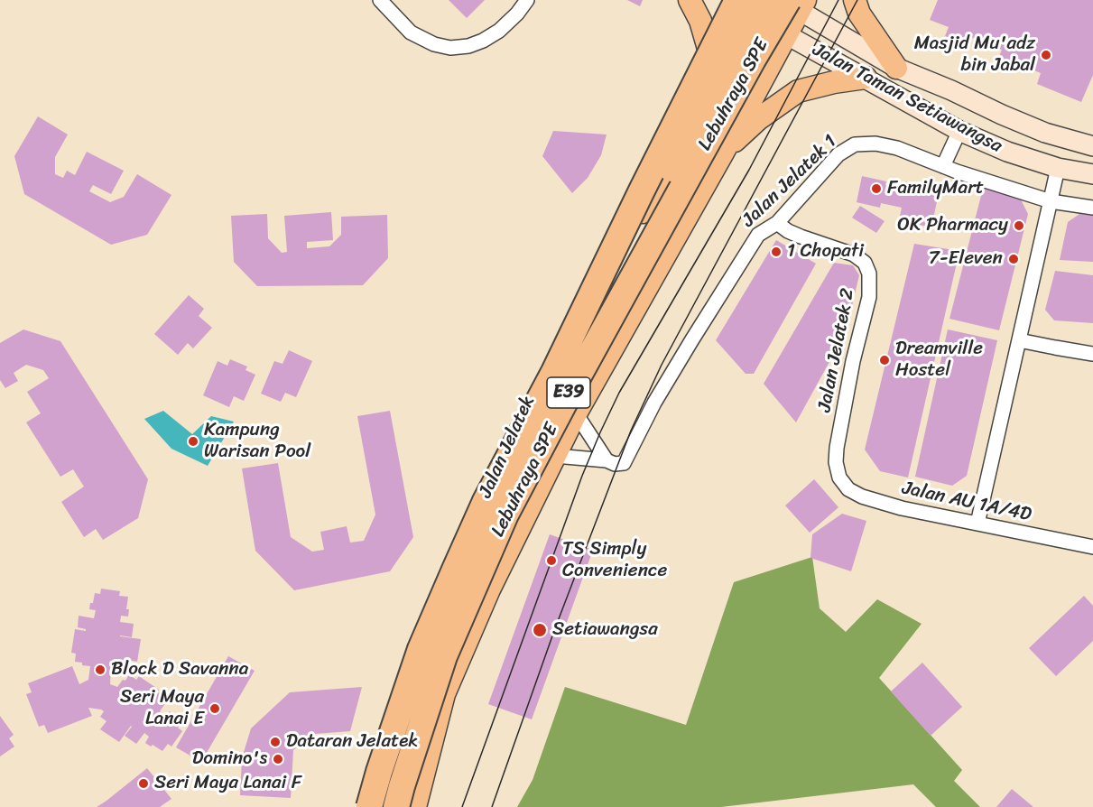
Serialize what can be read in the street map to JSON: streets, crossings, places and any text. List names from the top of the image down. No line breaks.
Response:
{"streets":{"highway":["Lebuhraya SPE","E39"],"main road":["Jalan Taman Setiawangsa","Jalan Jelatek"],"street":["Jalan Jelatek 1","Jalan Jelatek 2","Jalan AU 1A/4D"]},"crossings":[["Lebuhraya SPE","Jalan Taman Setiawangsa"],["Lebuhraya SPE","Jalan Jelatek"],["Jalan Taman Setiawangsa","Jalan Jelatek"],["Jalan Jelatek 1","Jalan Jelatek 2"],["Jalan Jelatek 2","Jalan AU 1A/4D"]],"places":["Masjid Mu'adz bin Jabal","FamilyMart","OK Pharmacy","1 Chopati","7-Eleven","Dreamville Hostel","Kampung Warisan Pool","TS Simply Convenience","Setiawangsa","Block D Savanna","Seri Maya Lanai E","Dataran Jelatek","Domino's","Seri Maya Lanai F"]}
